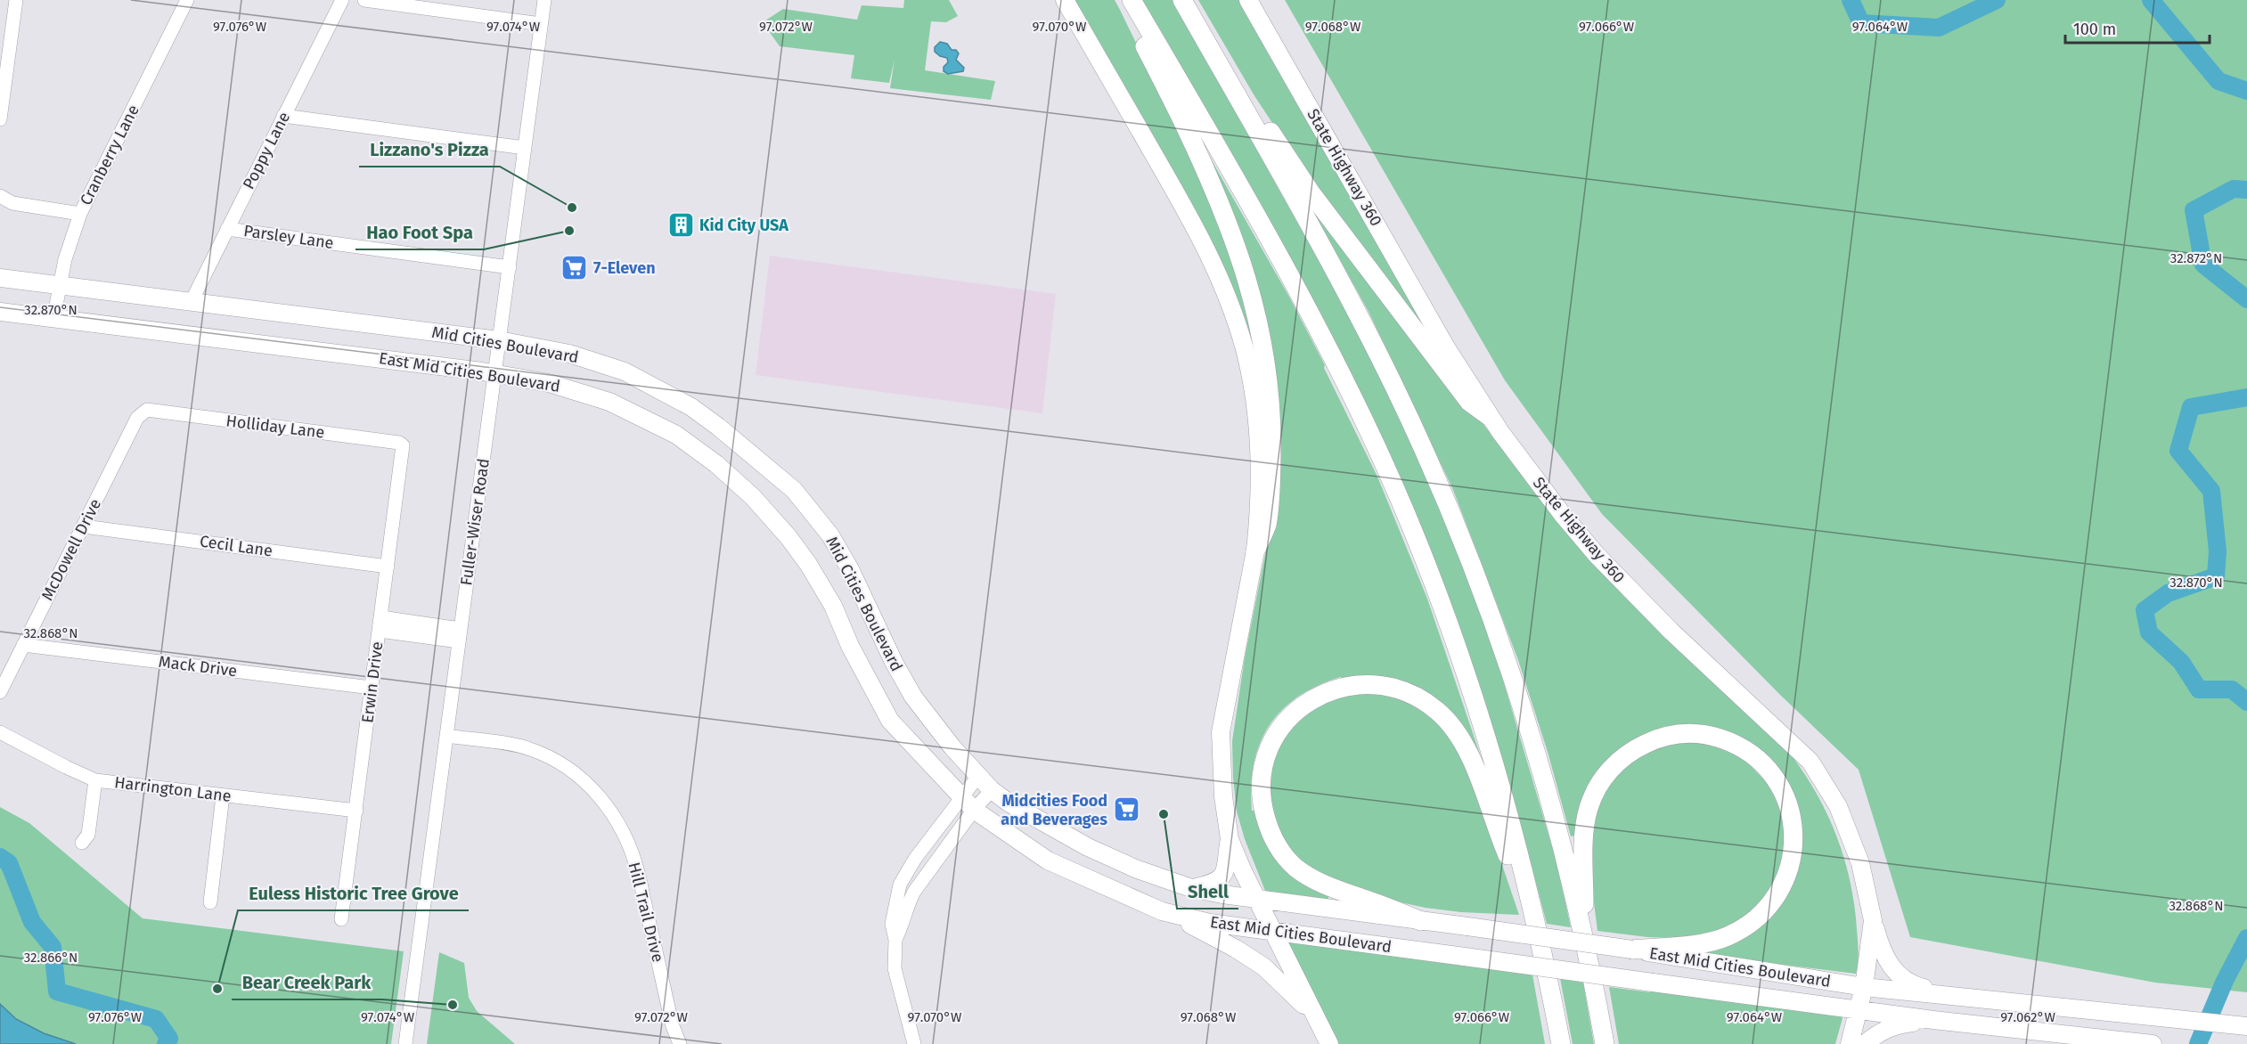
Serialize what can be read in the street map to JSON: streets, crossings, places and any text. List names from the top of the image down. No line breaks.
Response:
{"streets":{"main road":["State Highway 360","Mid Cities Boulevard","East Mid Cities Boulevard"],"street":["Poppy Lane","Cranberry Lane","Parsley Lane","Holliday Lane","Fuller-Wiser Road","Cecil Lane","McDowell Drive","Mack Drive","Erwin Drive","Harrington Lane","Hill Trail Drive"]},"crossings":[["Poppy Lane","Parsley Lane"],["Poppy Lane","Mid Cities Boulevard"],["Cranberry Lane","Mid Cities Boulevard"],["Cranberry Lane","East Mid Cities Boulevard"],["State Highway 360","East Mid Cities Boulevard"],["Parsley Lane","Fuller-Wiser Road"],["Mid Cities Boulevard","East Mid Cities Boulevard"],["Mid Cities Boulevard","Fuller-Wiser Road"],["East Mid Cities Boulevard","Fuller-Wiser Road"],["Holliday Lane","McDowell Drive"],["Holliday Lane","Erwin Drive"],["Fuller-Wiser Road","Hill Trail Drive"],["Cecil Lane","McDowell Drive"],["Cecil Lane","Erwin Drive"],["McDowell Drive","Mack Drive"],["Mack Drive","Erwin Drive"],["Erwin Drive","Harrington Lane"]],"places":{"other":["Lizzano's Pizza","Hao Foot Spa","Shell","Euless Historic Tree Grove","Bear Creek Park"],"building":["Kid City USA"],"supermarket":["7-Eleven","Midcities Food and Beverages"]},"scale_bar":"100 m","coordinates":["97.076°W","97.074°W","97.072°W","97.070°W","97.068°W","97.066°W","97.064°W","32.872°N","32.870°N","32.868°N","32.866°N","97.062°W"]}
